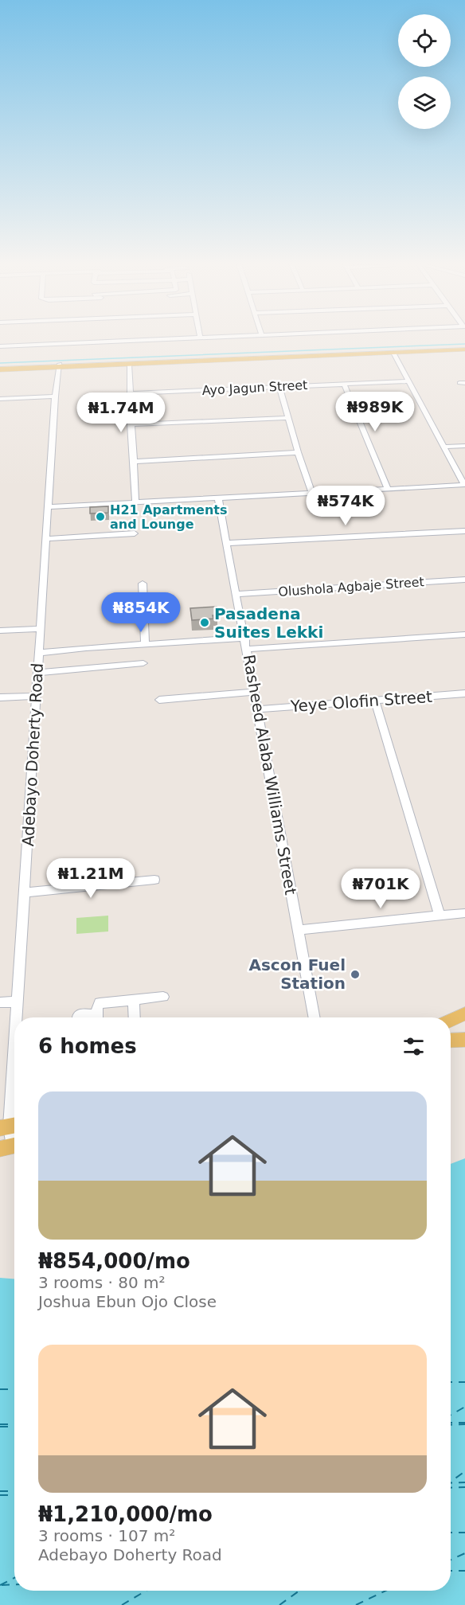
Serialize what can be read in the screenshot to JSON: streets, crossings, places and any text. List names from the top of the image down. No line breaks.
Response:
{"streets":{"street":["Ayo Jagun Street","Olushola Agbaje Street","Yeye Olofin Street","Adebayo Doherty Road","Rasheed Alaba Williams Street"]},"crossings":[["Olushola Agbaje Street","Rasheed Alaba Williams Street"],["Yeye Olofin Street","Rasheed Alaba Williams Street"]],"places":["H21 Apartments and Lounge","Pasadena Suites Lekki","Ascon Fuel Station"],"page":{"price":["₦989K","₦1.74M","₦574K","₦854K","₦1.21M","₦701K"],"heading":"6 homes","list":[{"name":"₦854,000/mo","note":"3 rooms · 80 m² · Joshua Ebun Ojo Close"},{"name":"₦1,210,000/mo","note":"3 rooms · 107 m² · Adebayo Doherty Road"}]}}
